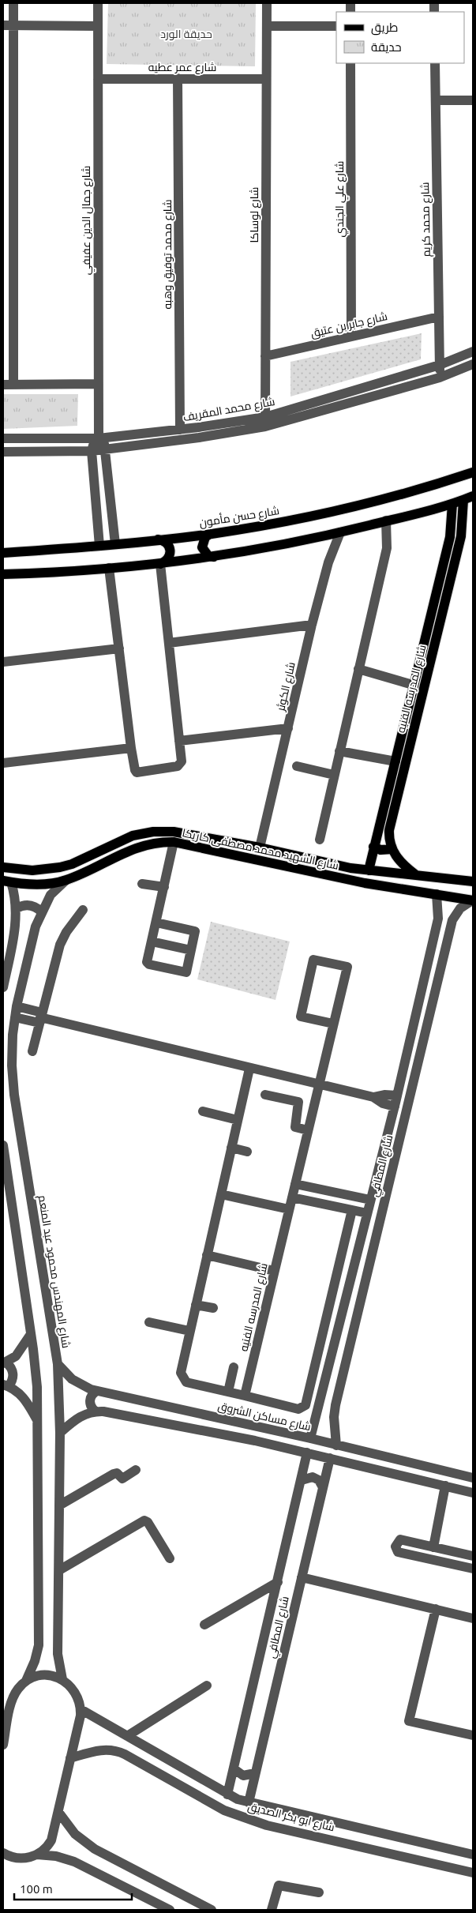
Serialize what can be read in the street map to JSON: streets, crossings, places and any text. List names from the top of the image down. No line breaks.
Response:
{"streets":{"main road":["شارع حسن مأمون","شارع المدرسه الفنيه","شارع الشهيد محمد مصطفى كاريكا"],"street":["شارع عمر عطيه","شارع علي الجندي","شارع لوساكا","شارع محمد كريم","شارع جمال الدين عفيفي","شارع محمد توفيق وهبه","شارع جابر بن عتيق","شارع محمد المقريف","شارع الكوثر","شارع المطافي","شارع المهندس محمود عبد المنعم","شارع مساكن الشروق","شارع ابو بكر الصديق"]},"crossings":[["شارع عمر عطيه","شارع لوساكا"],["شارع عمر عطيه","شارع جمال الدين عفيفي"],["شارع عمر عطيه","شارع محمد توفيق وهبه"],["شارع علي الجندي","شارع جابر بن عتيق"],["شارع لوساكا","شارع جابر بن عتيق"],["شارع لوساكا","شارع محمد المقريف"],["شارع محمد كريم","شارع جابر بن عتيق"],["شارع محمد كريم","شارع محمد المقريف"],["شارع جمال الدين عفيفي","شارع محمد المقريف"],["شارع محمد توفيق وهبه","شارع محمد المقريف"],["شارع الكوثر","شارع الشهيد محمد مصطفى كاريكا"],["شارع المدرسه الفنيه","شارع الشهيد محمد مصطفى كاريكا"],["شارع الشهيد محمد مصطفى كاريكا","شارع المطافي"],["شارع الشهيد محمد مصطفى كاريكا","شارع المهندس محمود عبد المنعم"],["شارع المطافي","شارع مساكن الشروق"],["شارع المطافي","شارع ابو بكر الصديق"],["شارع المهندس محمود عبد المنعم","شارع مساكن الشروق"]],"parks":["حديقة الورد"],"legend":["طريق","حديقة"],"scale_bar":"100 m"}
